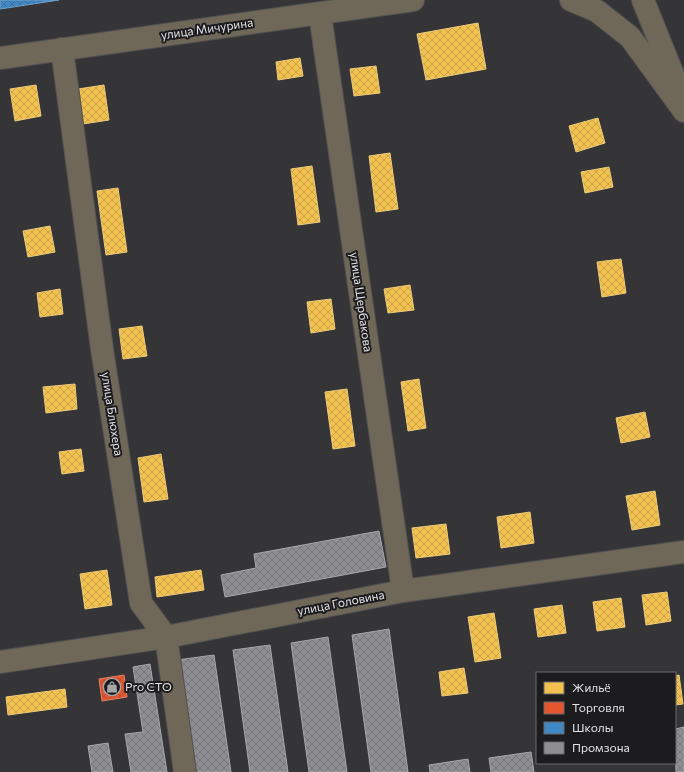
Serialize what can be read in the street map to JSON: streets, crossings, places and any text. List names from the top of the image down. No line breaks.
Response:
{"streets":{"street":["улица Мичурина","улица Щербакова","улица Блюхера","улица Головина"]},"crossings":[["улица Мичурина","улица Щербакова"],["улица Мичурина","улица Блюхера"],["улица Щербакова","улица Головина"],["улица Блюхера","улица Головина"]],"places":{"shop":["Pro СТО"]},"legend":["Жильё","Торговля","Школы","Промзона"]}
